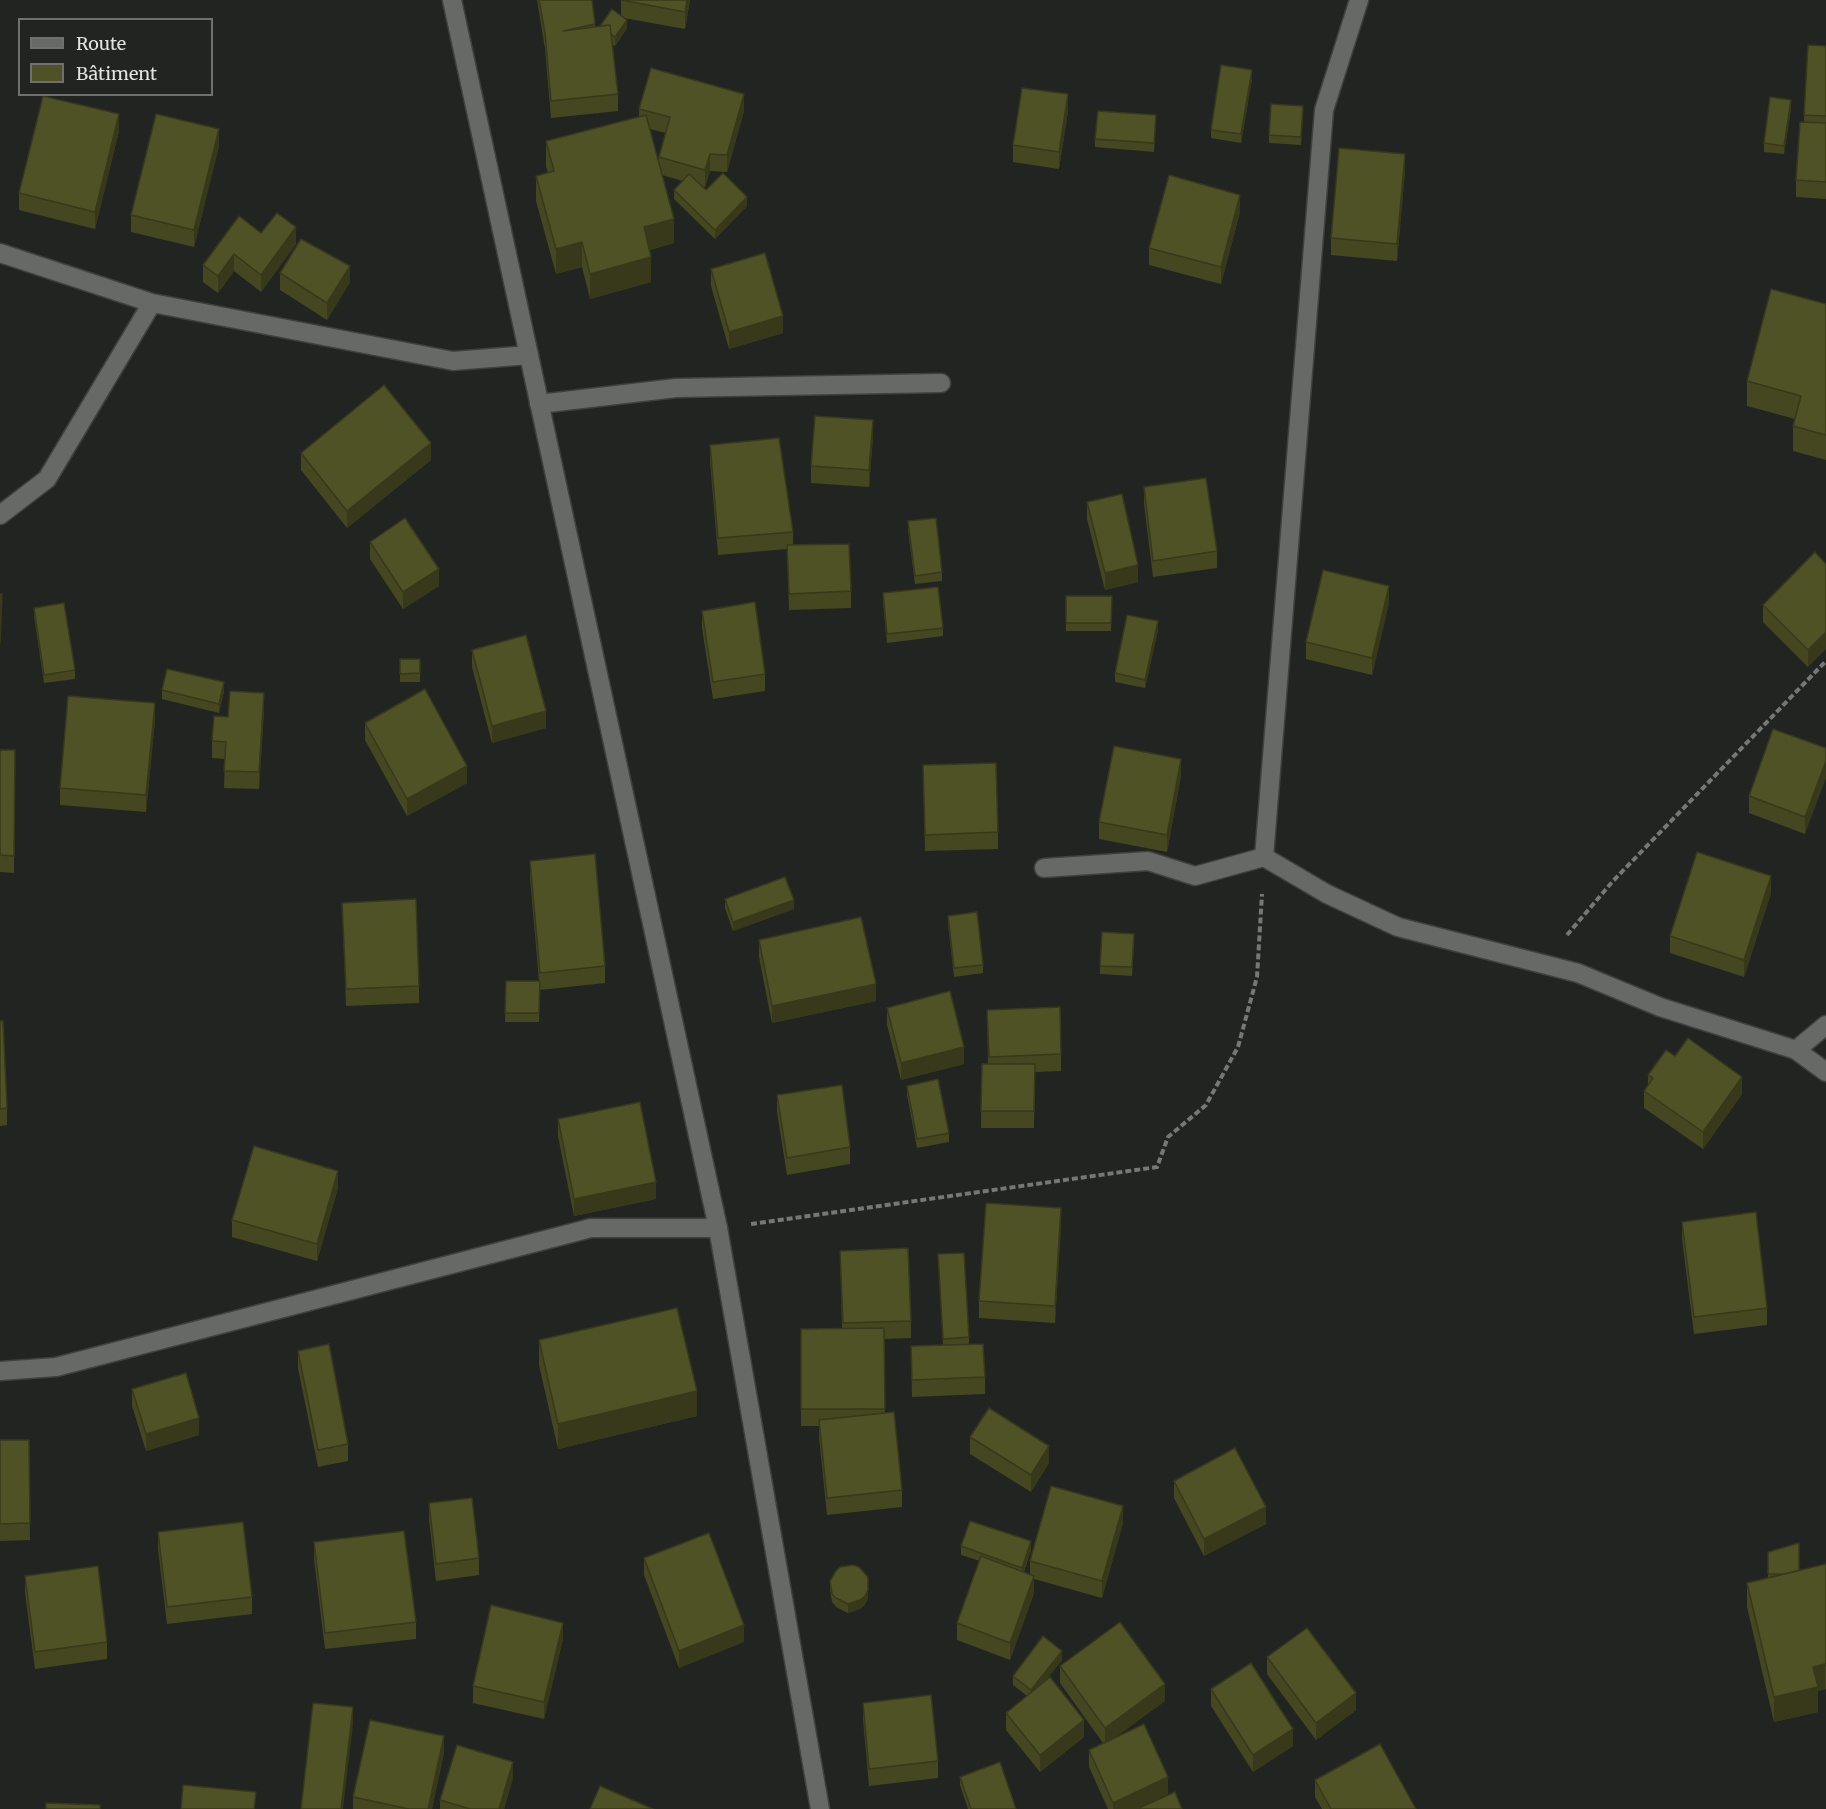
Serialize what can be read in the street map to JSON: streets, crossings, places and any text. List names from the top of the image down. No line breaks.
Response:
{"legend":["Route","Bâtiment"]}
